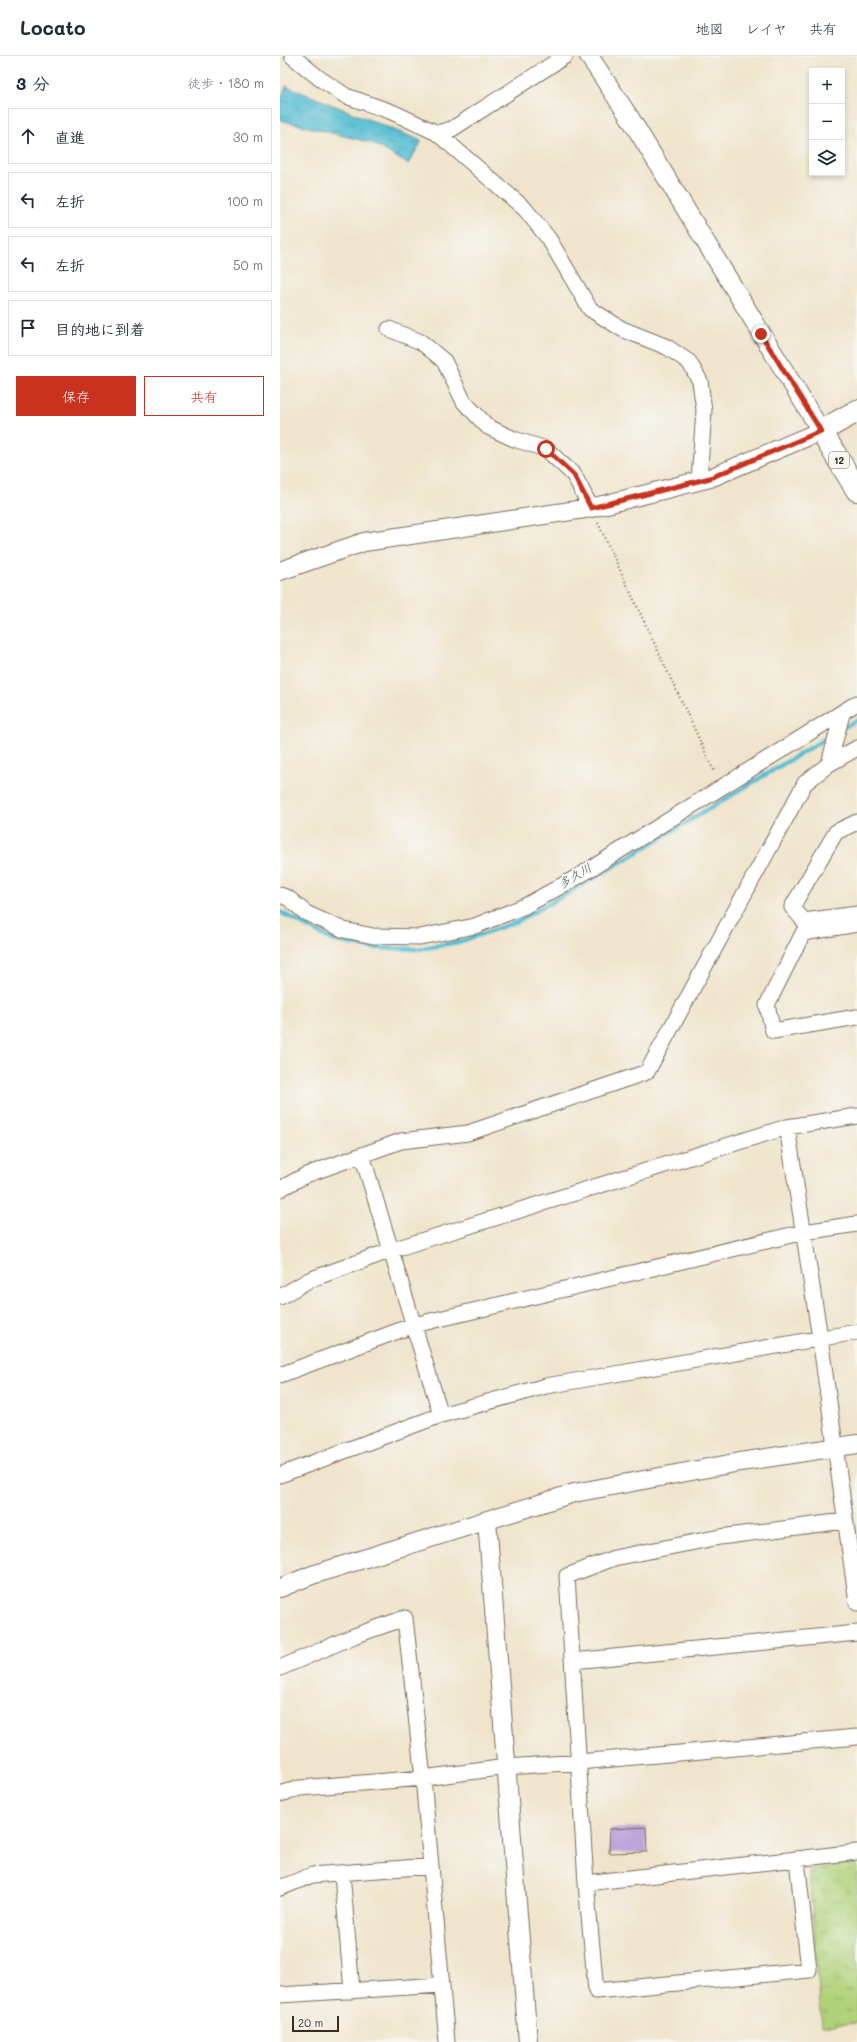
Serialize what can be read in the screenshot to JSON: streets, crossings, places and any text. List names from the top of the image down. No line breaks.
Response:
{"streets":{"main road":["12"]},"water":["多久川"],"scale_bar":"20 m","page":{"header":"Locato","nav":["地図","レイヤ","共有"],"heading":["3 分","徒歩 · 180 m"],"map_buttons":["+","−"],"list":[["直進","30 m"],["左折","100 m"],["左折","50 m"],"目的地に到着"],"buttons":["保存","共有"],"scale":"20 m"}}
